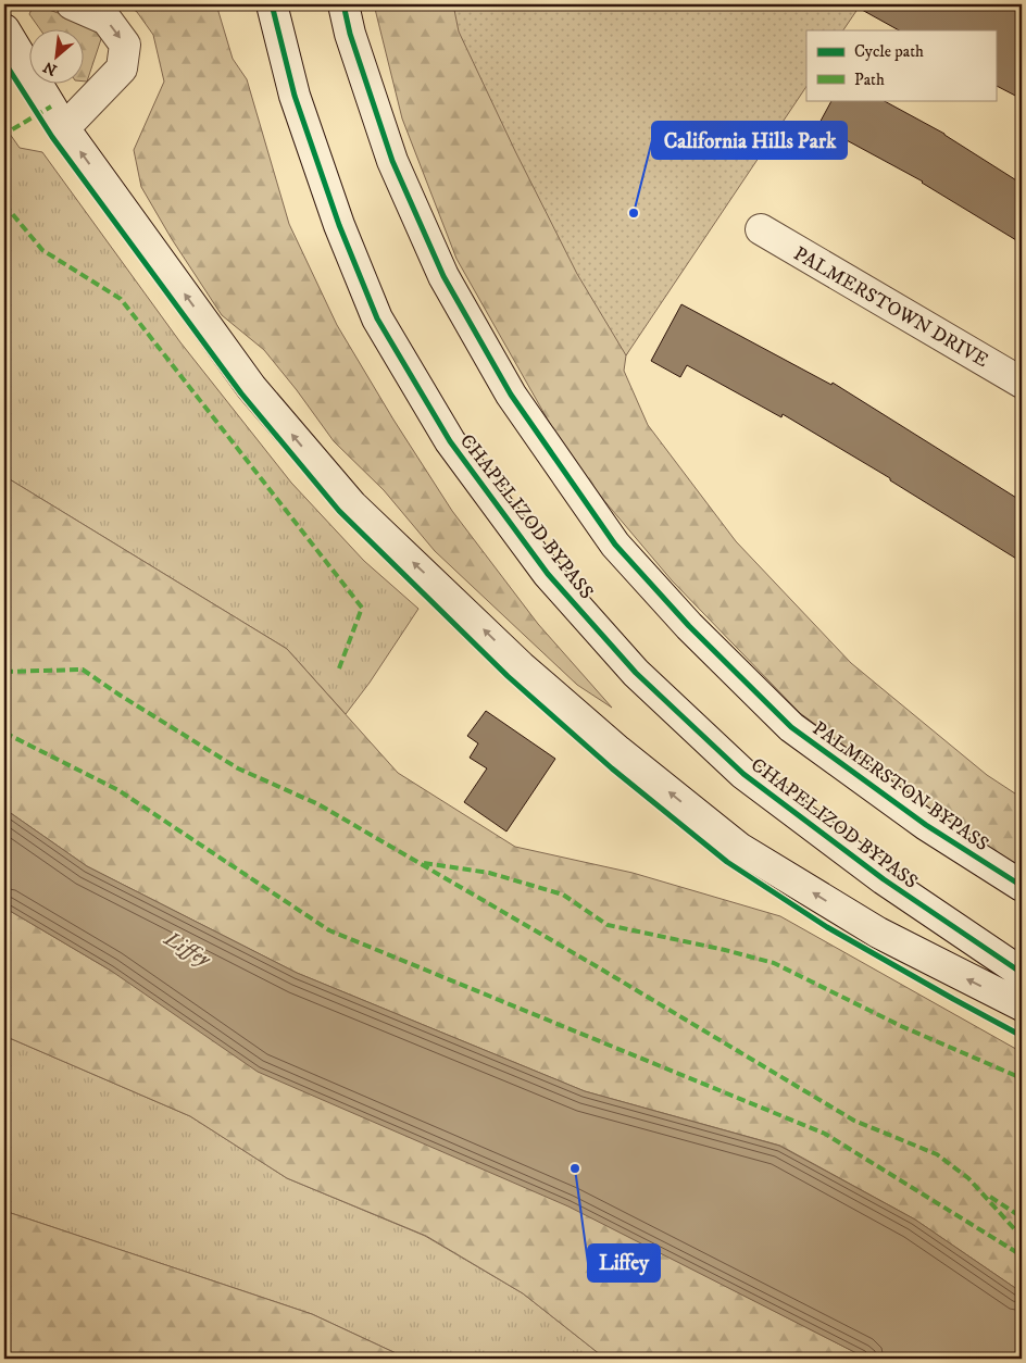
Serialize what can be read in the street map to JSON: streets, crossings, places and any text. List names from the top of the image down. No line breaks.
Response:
{"streets":{"main road":["PALMERSTOWN DRIVE","CHAPELIZOD BYPASS","PALMERSTON BYPASS"]},"water":["Liffey"],"places":["California Hills Park","Liffey"],"legend":["Cycle path","Path"],"north":"bottom left"}
